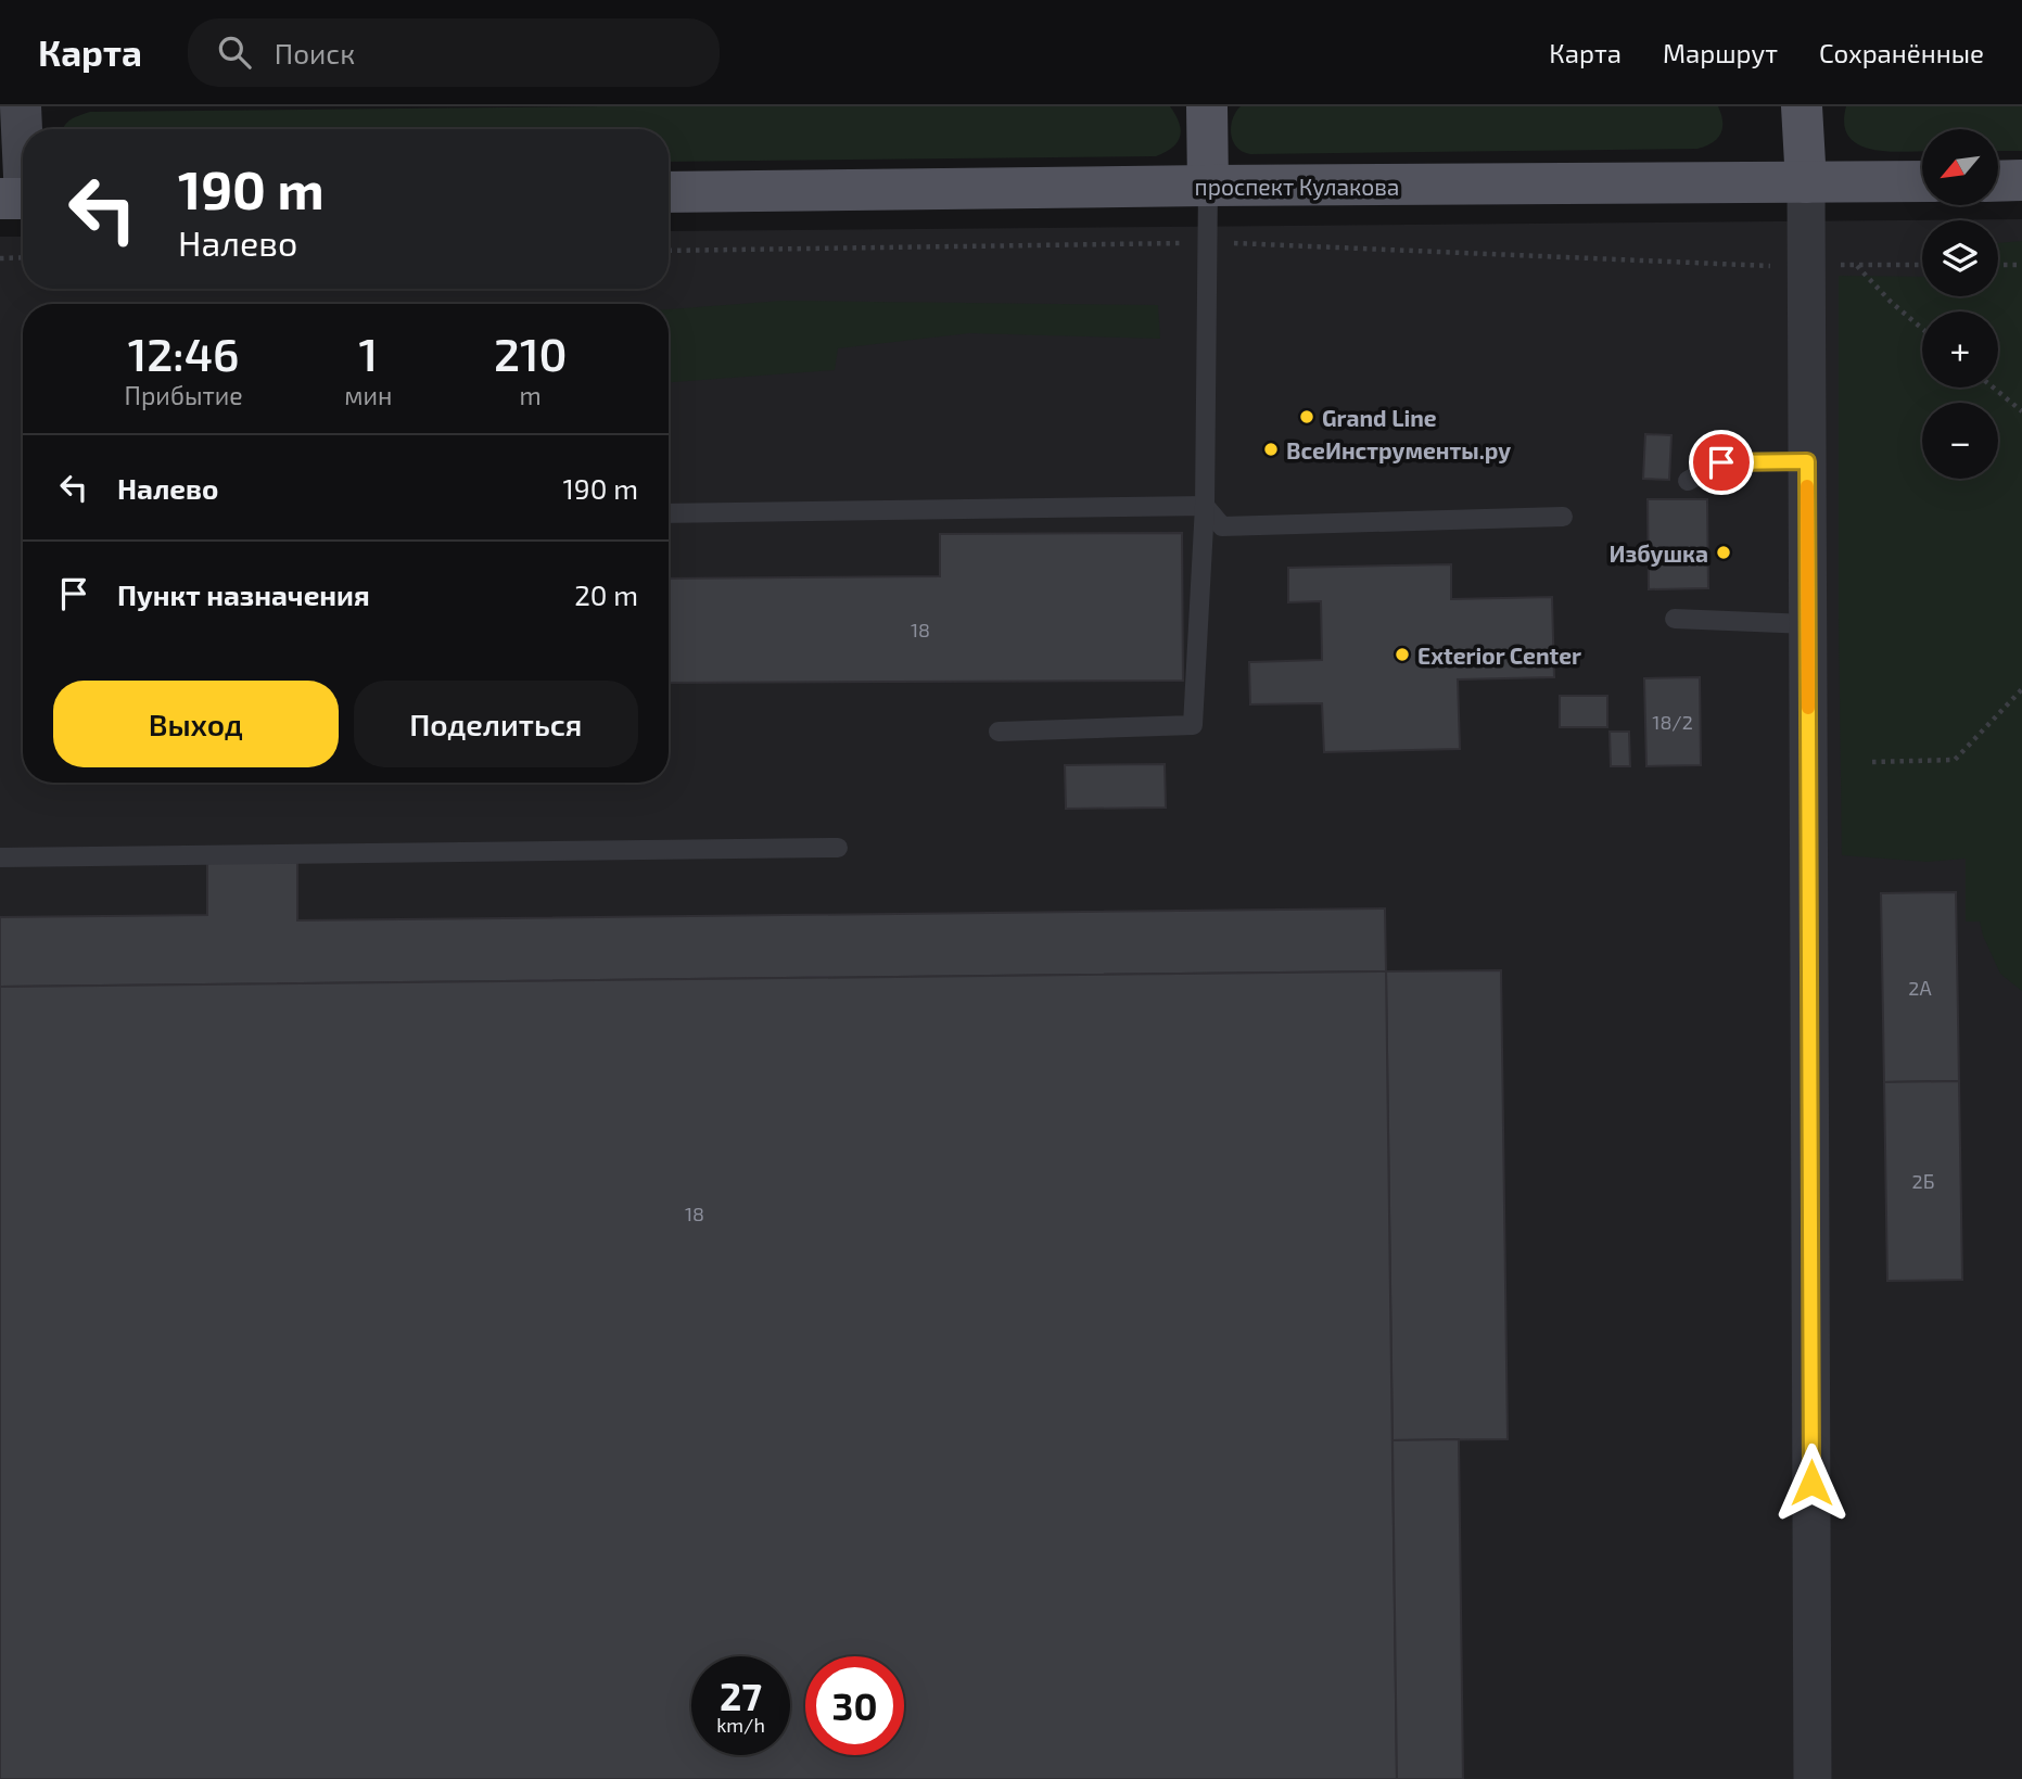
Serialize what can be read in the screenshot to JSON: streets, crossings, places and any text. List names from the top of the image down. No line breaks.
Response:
{"streets":{"main road":["проспект Кулакова"]},"places":["Grand Line","ВсеИнструменты.ру","Избушка","Exterior Center"],"house_numbers":["18","18/2","2А","2Б","18"],"north":"bottom left","page":{"header":"Карта","search":"Поиск","nav":["Карта","Маршрут","Сохранённые"],"map_buttons":["+","−"],"turn":["190 m","Налево"],"eta":["12:46","Прибытие","1","мин","210","m"],"list":[{"name":"Налево","value":"190 m"},{"name":"Пункт назначения","value":"20 m"}],"buttons":["Выход","Поделиться"],"speed":"27 km/h","limit":"30"}}
